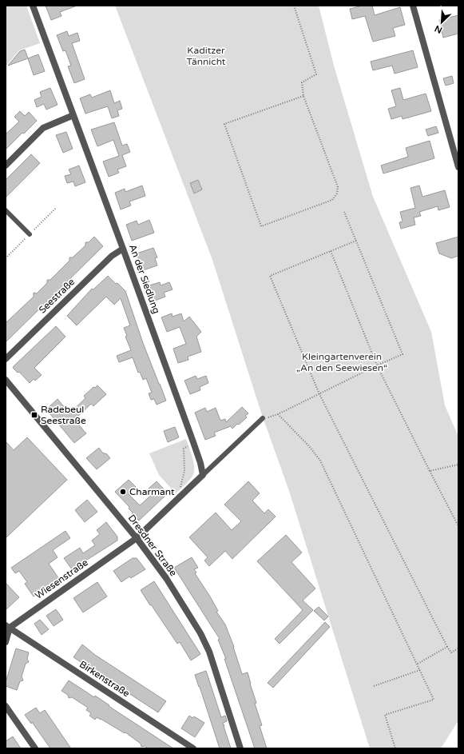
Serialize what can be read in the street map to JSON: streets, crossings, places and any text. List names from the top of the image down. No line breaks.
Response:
{"streets":{"street":["An der Siedlung","Seestraße","Dresdner Straße","Wiesenstraße","Birkenstraße"]},"crossings":[["An der Siedlung","Seestraße"],["Dresdner Straße","Wiesenstraße"],["Wiesenstraße","Birkenstraße"]],"parks":["Kaditzer Tännicht","Kleingartenverein „An den Seewiesen“"],"places":{"transit":["Radebeul Seestraße"],"other":["Charmant"]},"north":"bottom left"}
